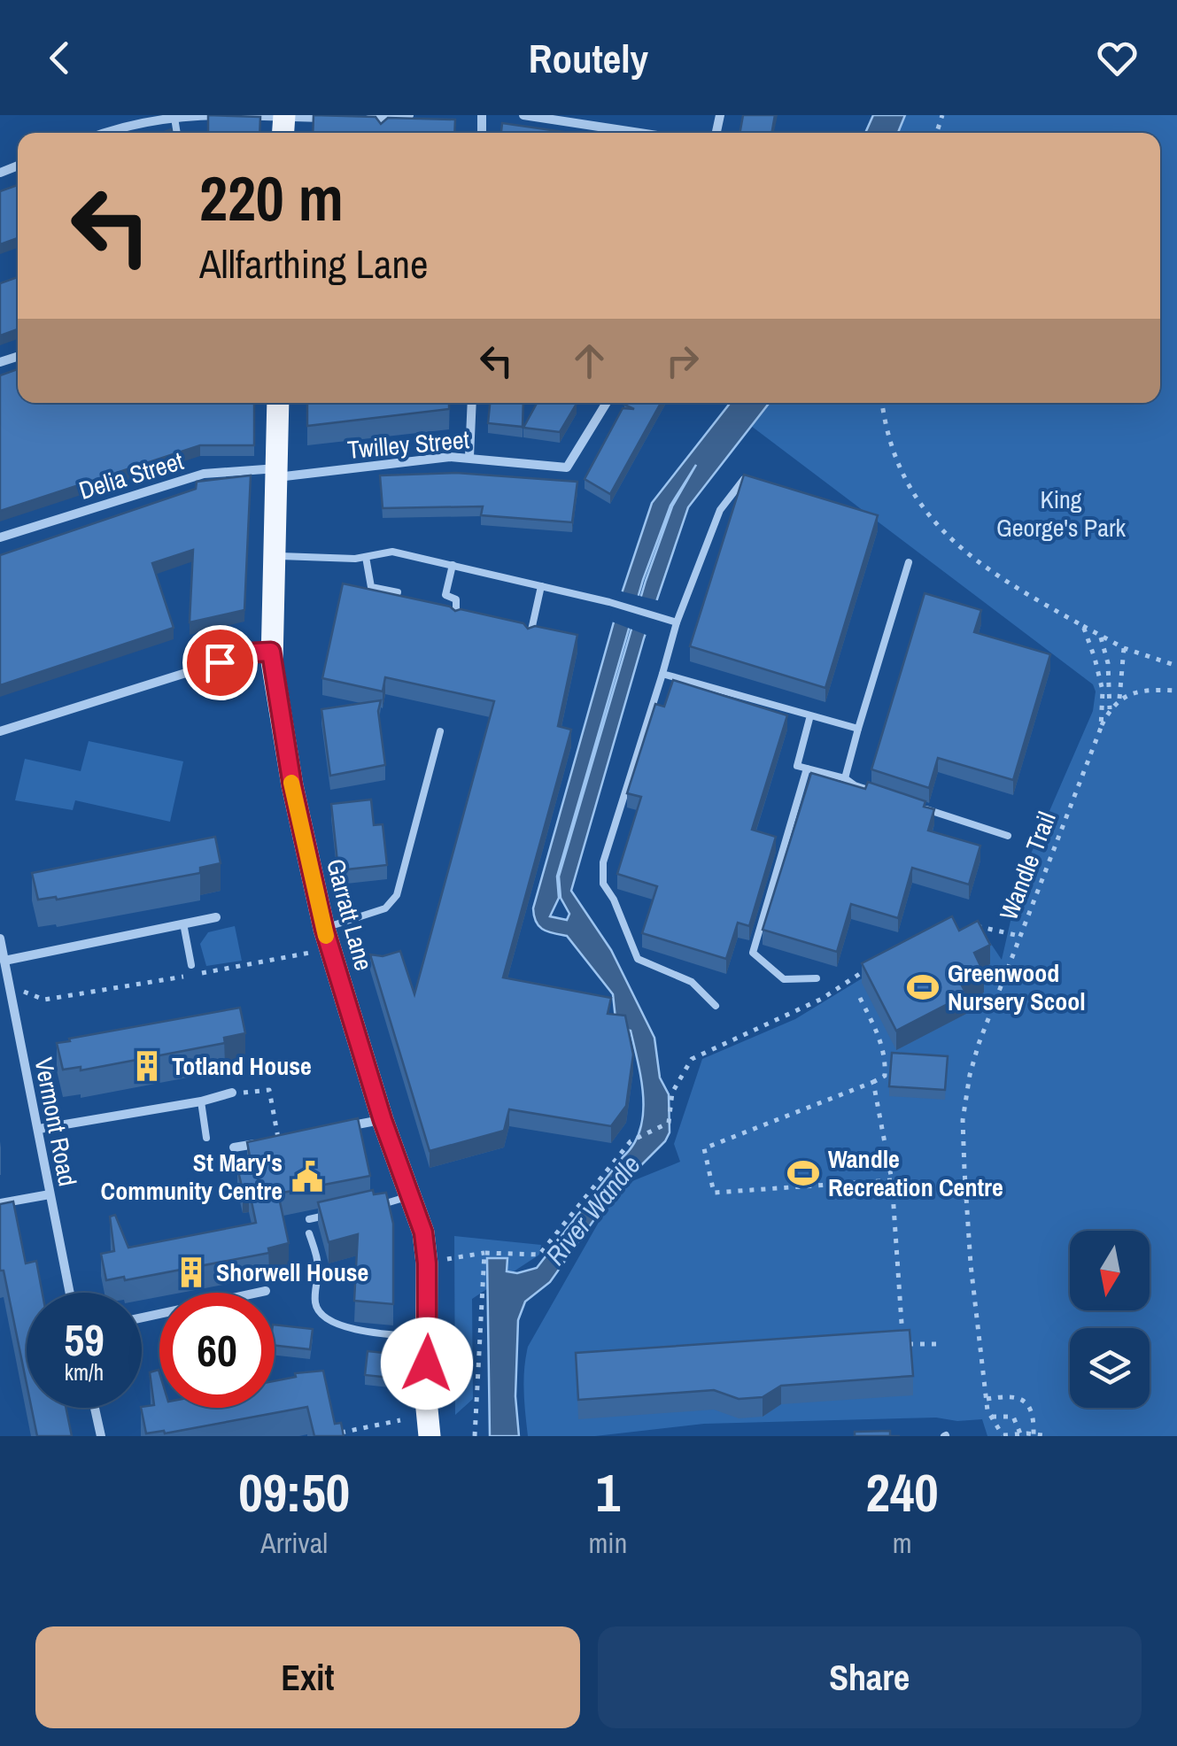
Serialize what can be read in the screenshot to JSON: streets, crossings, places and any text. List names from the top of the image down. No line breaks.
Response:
{"streets":{"main road":["Garratt Lane"],"street":["Twilley Street","Delia Street","Vermont Road"],"path":["Wandle Trail"]},"crossings":[["Twilley Street","Delia Street"],["Twilley Street","Garratt Lane"],["Delia Street","Garratt Lane"]],"water":["River Wandle"],"parks":["King George's Park"],"places":{"sports":["Greenwood Nursery Scool","Wandle Recreation Centre"],"building":["Totland House","Shorwell House"],"public building":["St Mary's Community Centre"]},"north":"bottom","page":{"header":"Routely","turn":["220 m","Allfarthing Lane"],"speed":"59 km/h","limit":"60","eta":["09:50","Arrival","1","min","240","m"],"buttons":["Exit","Share"]}}
